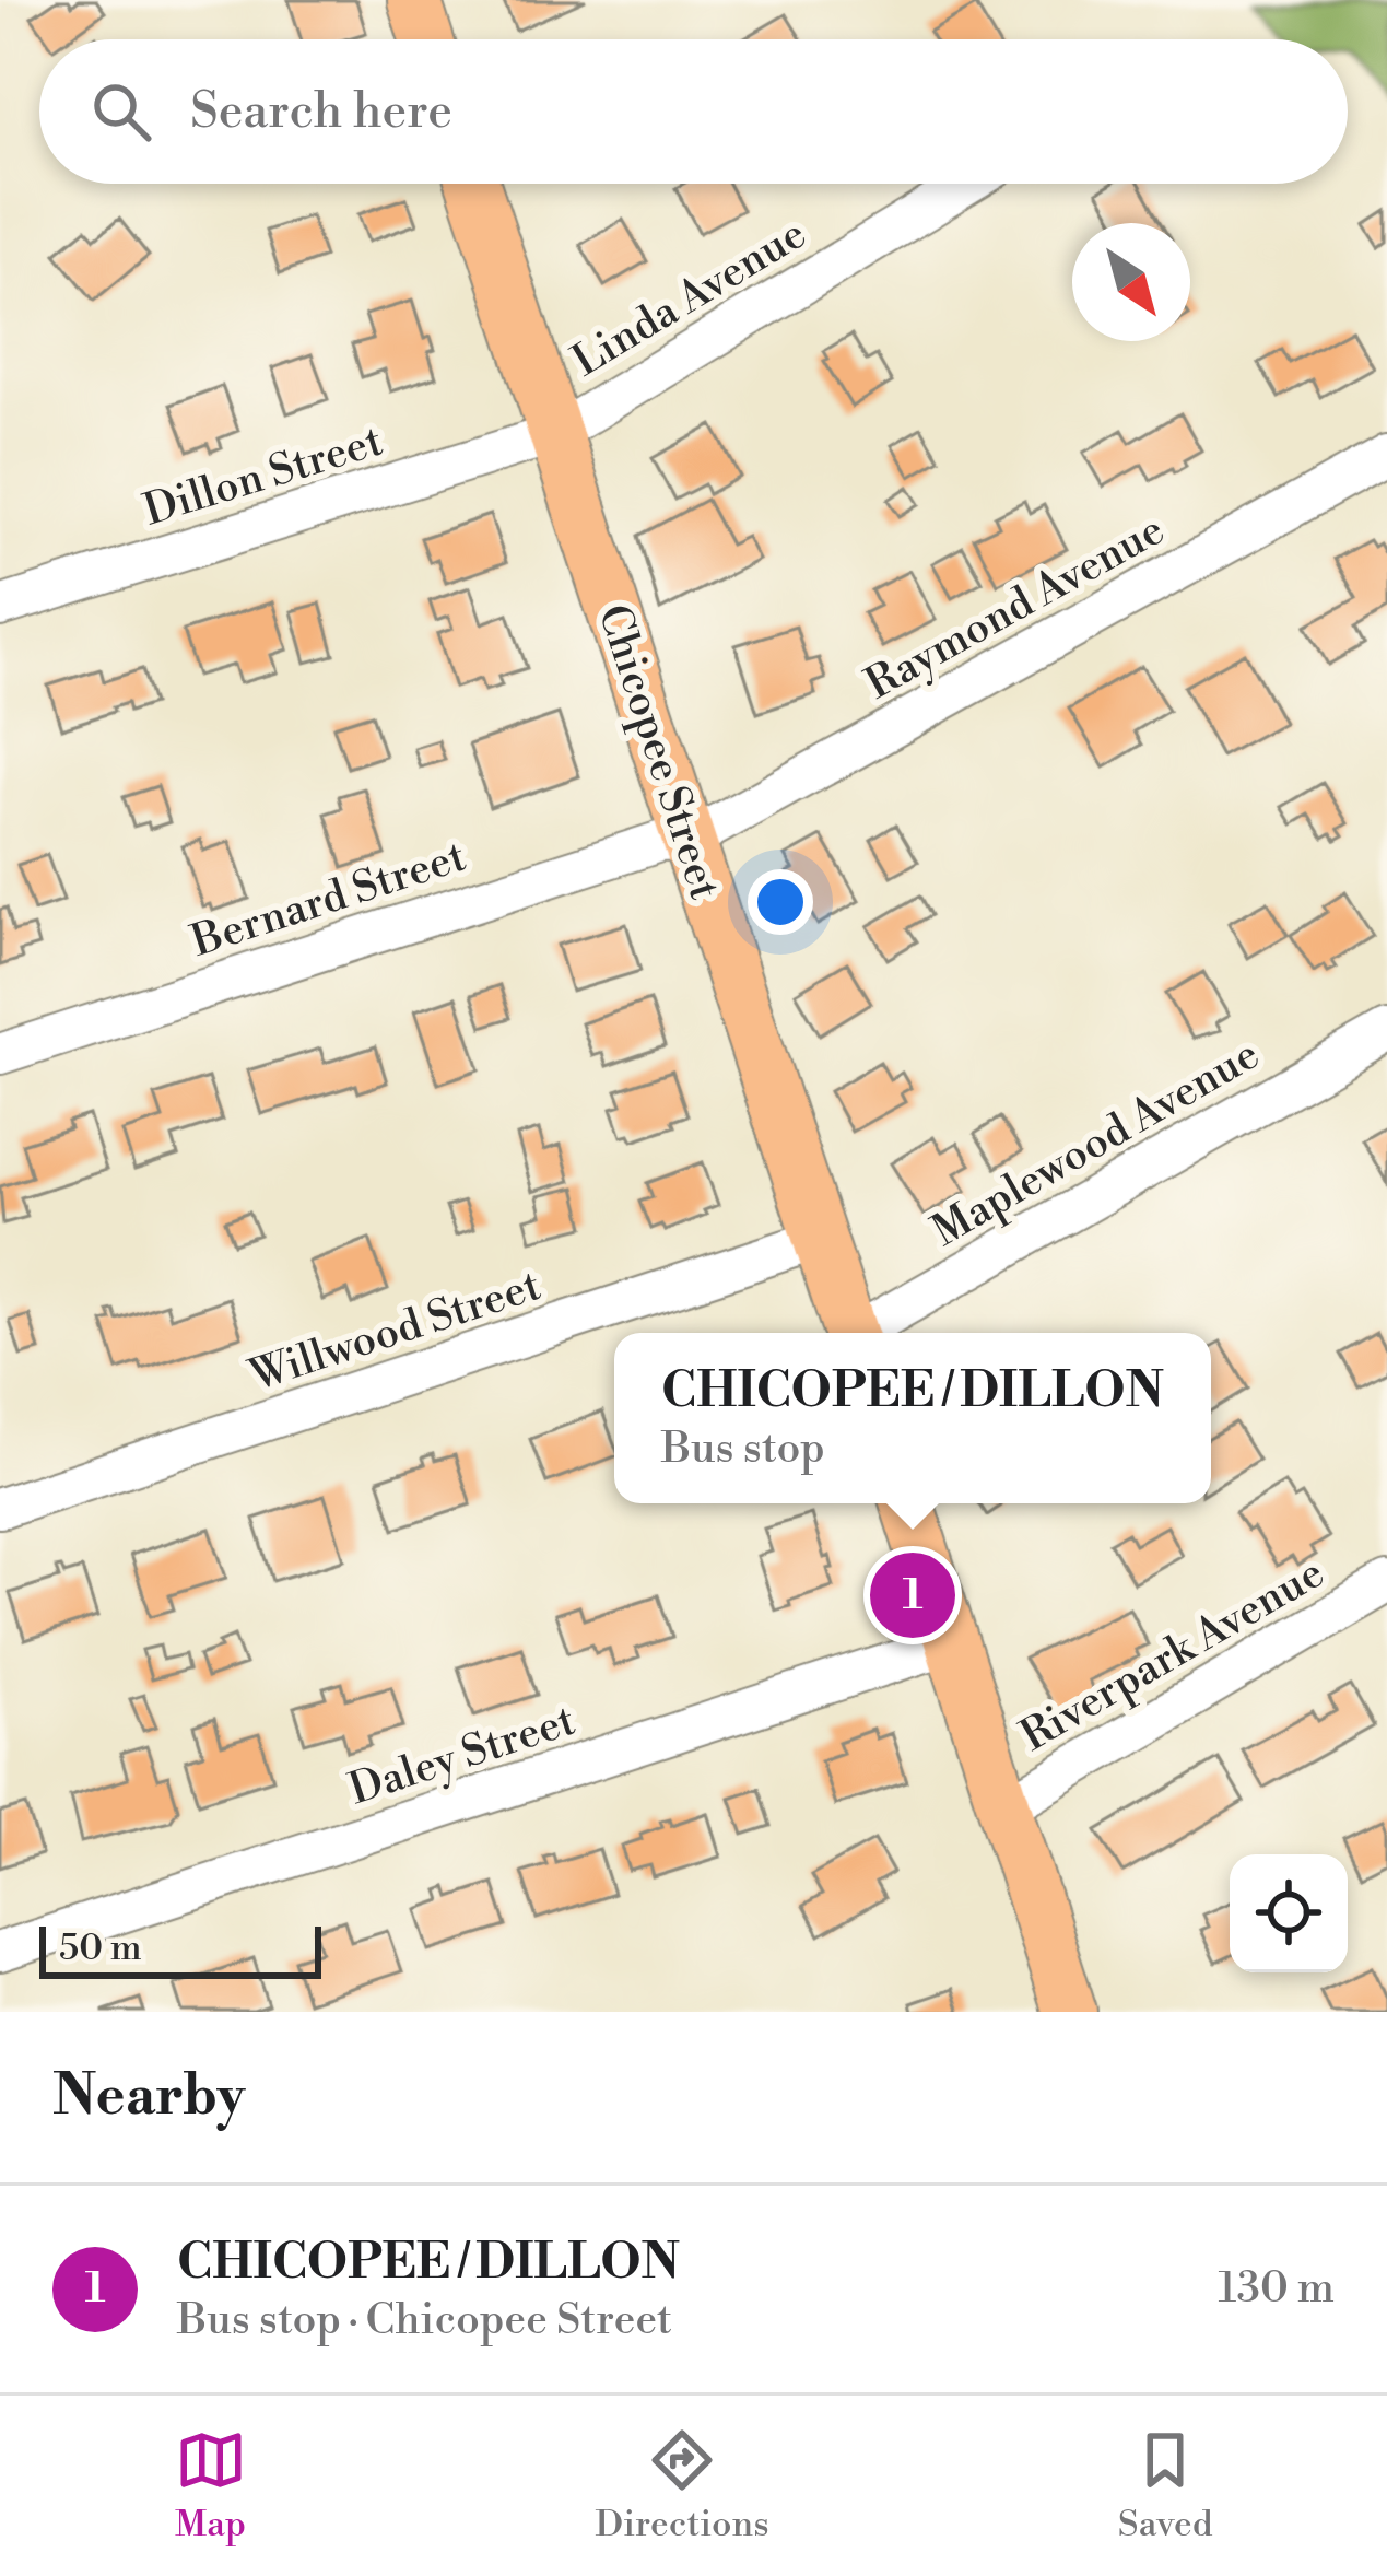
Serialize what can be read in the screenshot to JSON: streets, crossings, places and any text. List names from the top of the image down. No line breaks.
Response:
{"streets":{"main road":["Chicopee Street"],"street":["Linda Avenue","Dillon Street","Raymond Avenue","Bernard Street","Maplewood Avenue","Willwood Street","Riverpark Avenue","Daley Street"]},"crossings":[["Linda Avenue","Dillon Street"],["Linda Avenue","Chicopee Street"],["Dillon Street","Chicopee Street"],["Raymond Avenue","Chicopee Street"],["Raymond Avenue","Bernard Street"],["Chicopee Street","Bernard Street"],["Chicopee Street","Willwood Street"]],"scale_bar":"50 m","north":"bottom right","page":{"search":"Search here","popup":["CHICOPEE / DILLON","Bus stop"],"pins":"1","scale":"50 m","heading":"Nearby","list":[{"mark":"1","name":"CHICOPEE / DILLON","note":"Bus stop · Chicopee Street","value":"130 m"}],"nav":["Map","Directions","Saved"]}}
